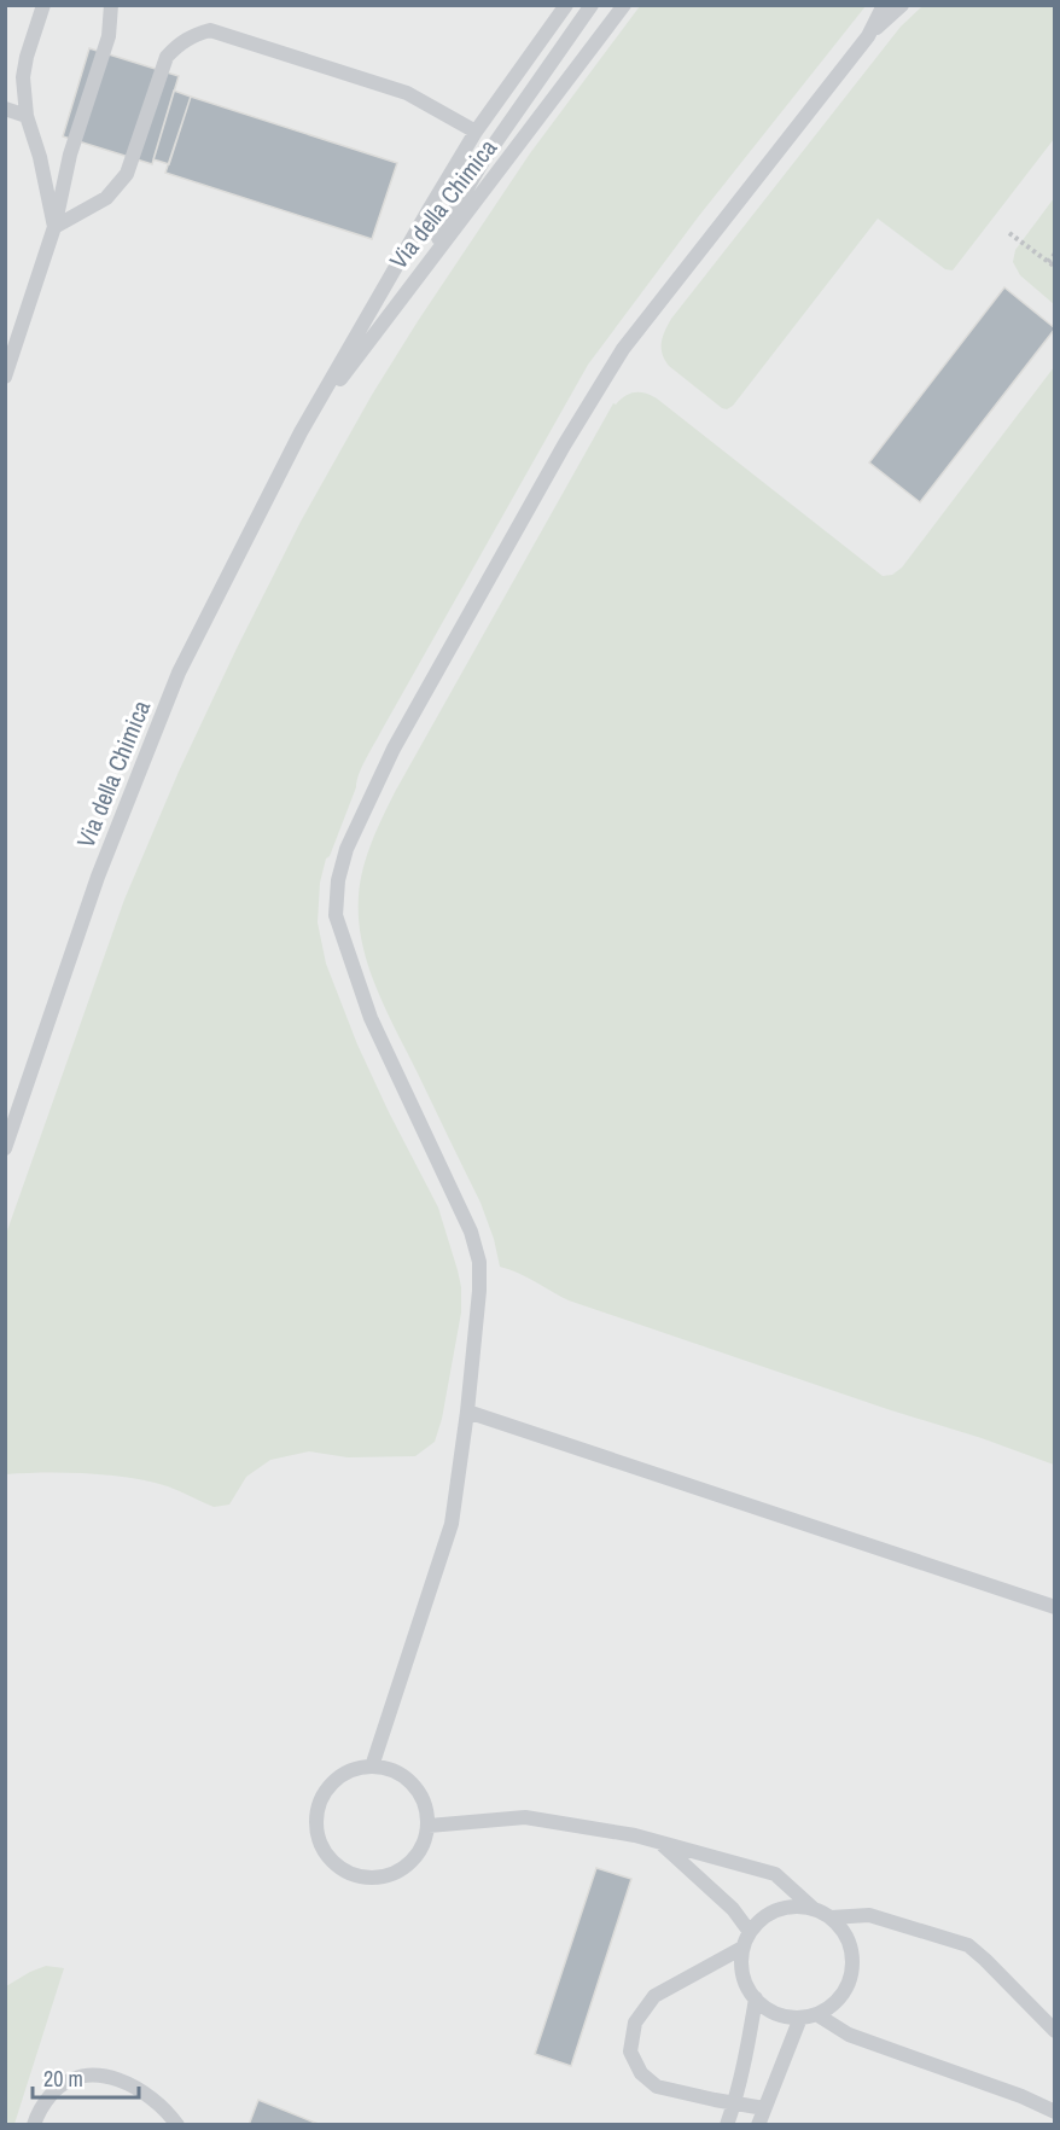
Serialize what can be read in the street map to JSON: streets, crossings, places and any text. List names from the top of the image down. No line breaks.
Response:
{"streets":{"lane":["Via della Chimica"]},"scale_bar":"20 m"}
